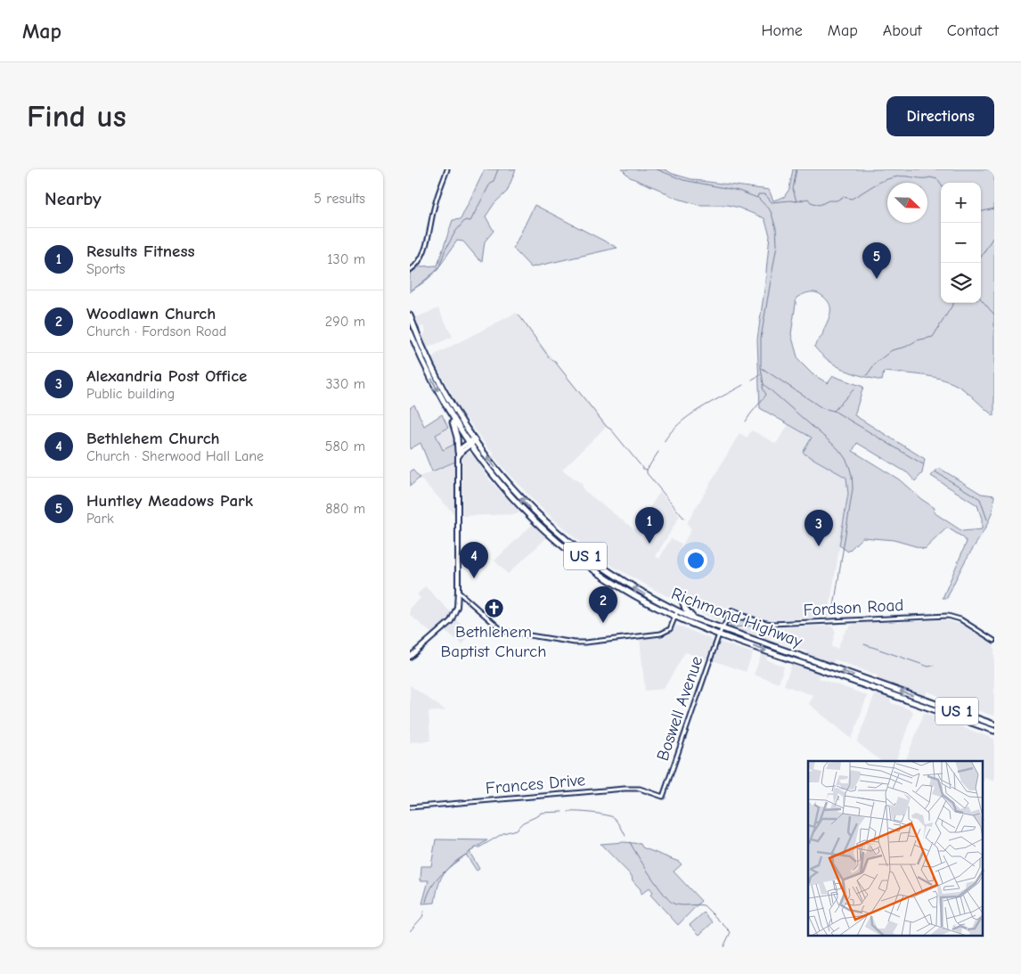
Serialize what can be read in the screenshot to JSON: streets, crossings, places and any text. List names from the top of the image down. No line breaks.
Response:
{"streets":{"highway":["US 1","Richmond Highway"],"street":["Fordson Road","Boswell Avenue","Frances Drive"]},"crossings":[["Richmond Highway","Boswell Avenue"],["Boswell Avenue","Frances Drive"]],"places":{"church":["Bethlehem Baptist Church"]},"north":"bottom right","page":{"header":"Map","nav":["Home","Map","About","Contact"],"buttons":"Directions","title":"Find us","heading":["Nearby","5 results"],"map_buttons":["+","−"],"list":[{"mark":"1","name":"Results Fitness","note":"Sports","value":"130 m"},{"mark":"2","name":"Woodlawn Church","note":"Church · Fordson Road","value":"290 m"},{"mark":"3","name":"Alexandria Post Office","note":"Public building","value":"330 m"},{"mark":"4","name":"Bethlehem Church","note":"Church · Sherwood Hall Lane","value":"580 m"},{"mark":"5","name":"Huntley Meadows Park","note":"Park","value":"880 m"}],"pins":["5","1","3","4","2"]}}
